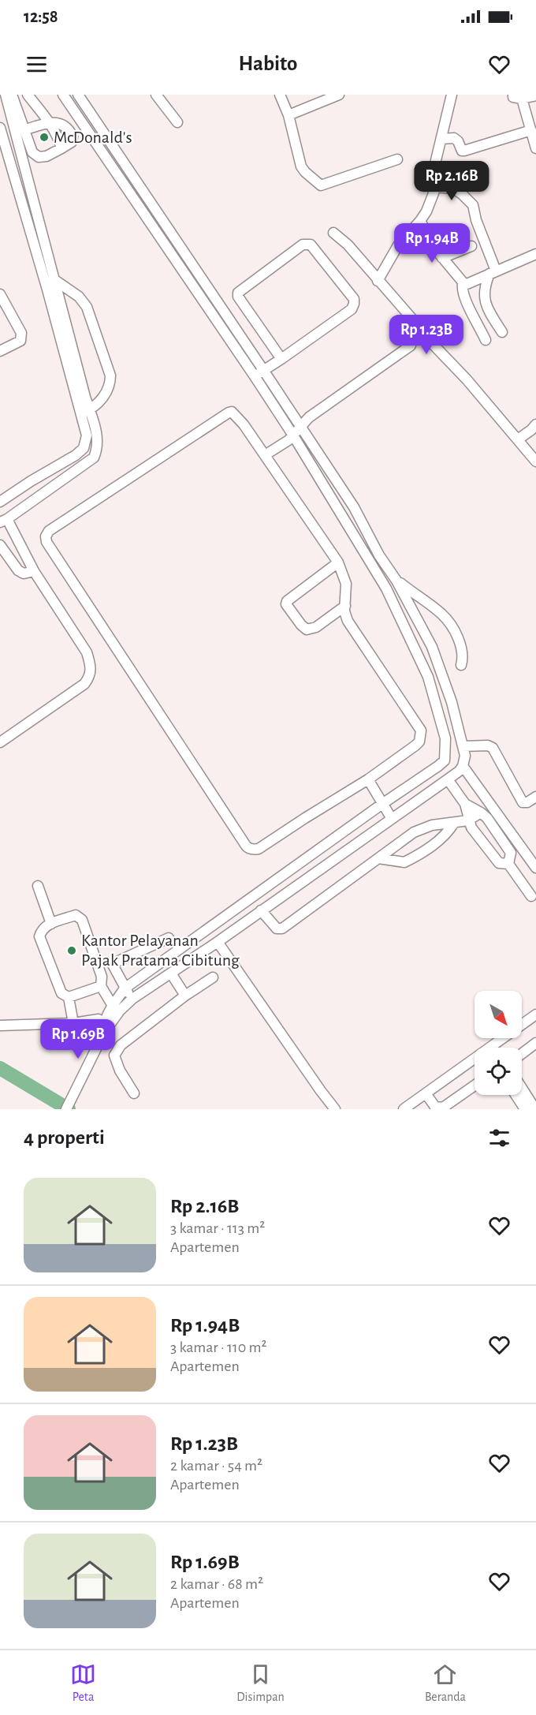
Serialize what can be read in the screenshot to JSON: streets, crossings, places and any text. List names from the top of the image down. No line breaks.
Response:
{"places":["McDonald's","Kantor Pelayanan Pajak Pratama Cibitung"],"north":"bottom right","page":{"status":"12:58","header":"Habito","price":["Rp 2.16B","Rp 1.94B","Rp 1.23B","Rp 1.69B"],"heading":"4 properti","list":[{"name":"Rp 2.16B","note":"3 kamar · 113 m² · Apartemen"},{"name":"Rp 1.94B","note":"3 kamar · 110 m² · Apartemen"},{"name":"Rp 1.23B","note":"2 kamar · 54 m² · Apartemen"},{"name":"Rp 1.69B","note":"2 kamar · 68 m² · Apartemen"}],"tabs":["Peta","Disimpan","Beranda"]}}
